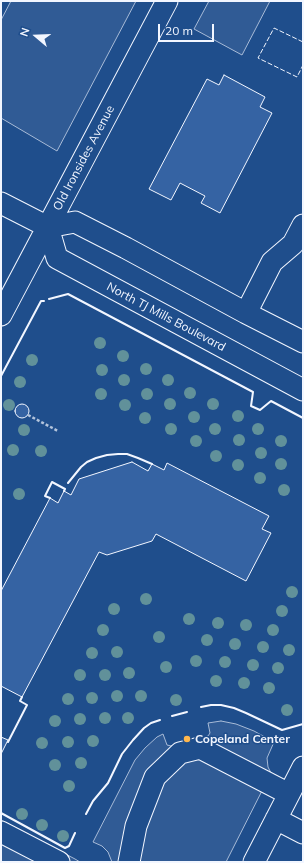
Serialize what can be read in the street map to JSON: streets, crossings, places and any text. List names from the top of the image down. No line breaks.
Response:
{"streets":{"street":["Old Ironsides Avenue","North TJ Mills Boulevard"]},"crossings":[["Old Ironsides Avenue","North TJ Mills Boulevard"]],"places":["Copeland Center"],"scale_bar":"20 m","north":"left"}
